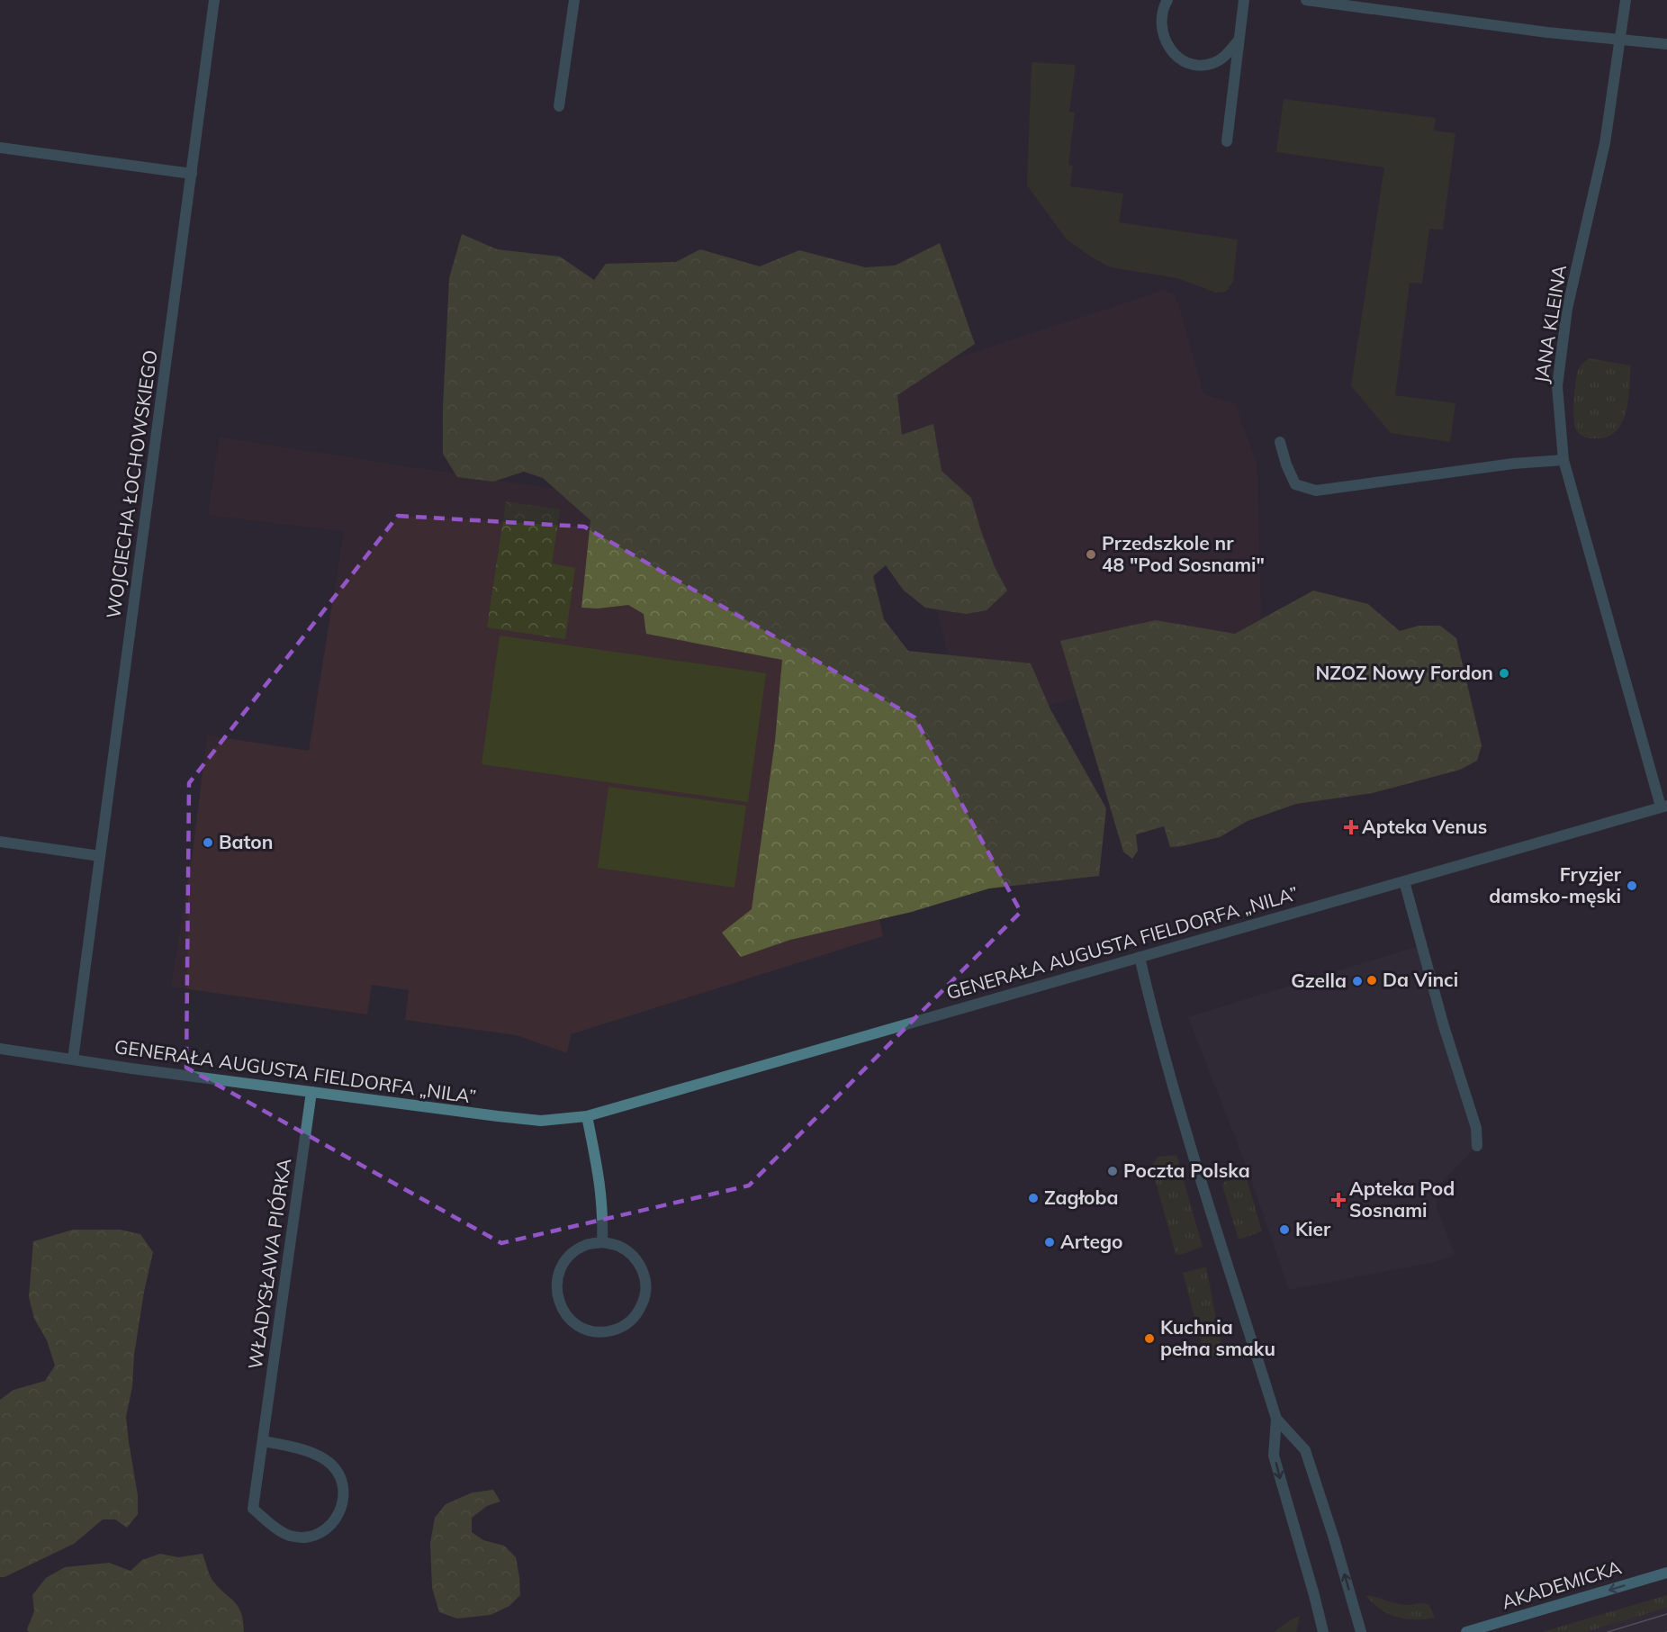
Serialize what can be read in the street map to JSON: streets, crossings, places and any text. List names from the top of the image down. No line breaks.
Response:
{"streets":{"street":["JANA KLEINA","WOJCIECHA ŁOCHOWSKIEGO","GENERAŁA AUGUSTA FIELDORFA „NILA”","WŁADYSŁAWA PIÓRKA","AKADEMICKA"]},"crossings":[["JANA KLEINA","GENERAŁA AUGUSTA FIELDORFA „NILA”"],["WOJCIECHA ŁOCHOWSKIEGO","GENERAŁA AUGUSTA FIELDORFA „NILA”"],["GENERAŁA AUGUSTA FIELDORFA „NILA”","WŁADYSŁAWA PIÓRKA"]],"one_way":["AKADEMICKA"],"places":{"other":["Przedszkole nr 48 \"Pod Sosnami\"","NZOZ Nowy Fordon","Baton","Fryzjer damsko-męski","Da Vinci","Gzella","Poczta Polska","Zagłoba","Kier","Artego","Kuchnia pełna smaku"],"health":["Apteka Venus","Apteka Pod Sosnami"]}}
